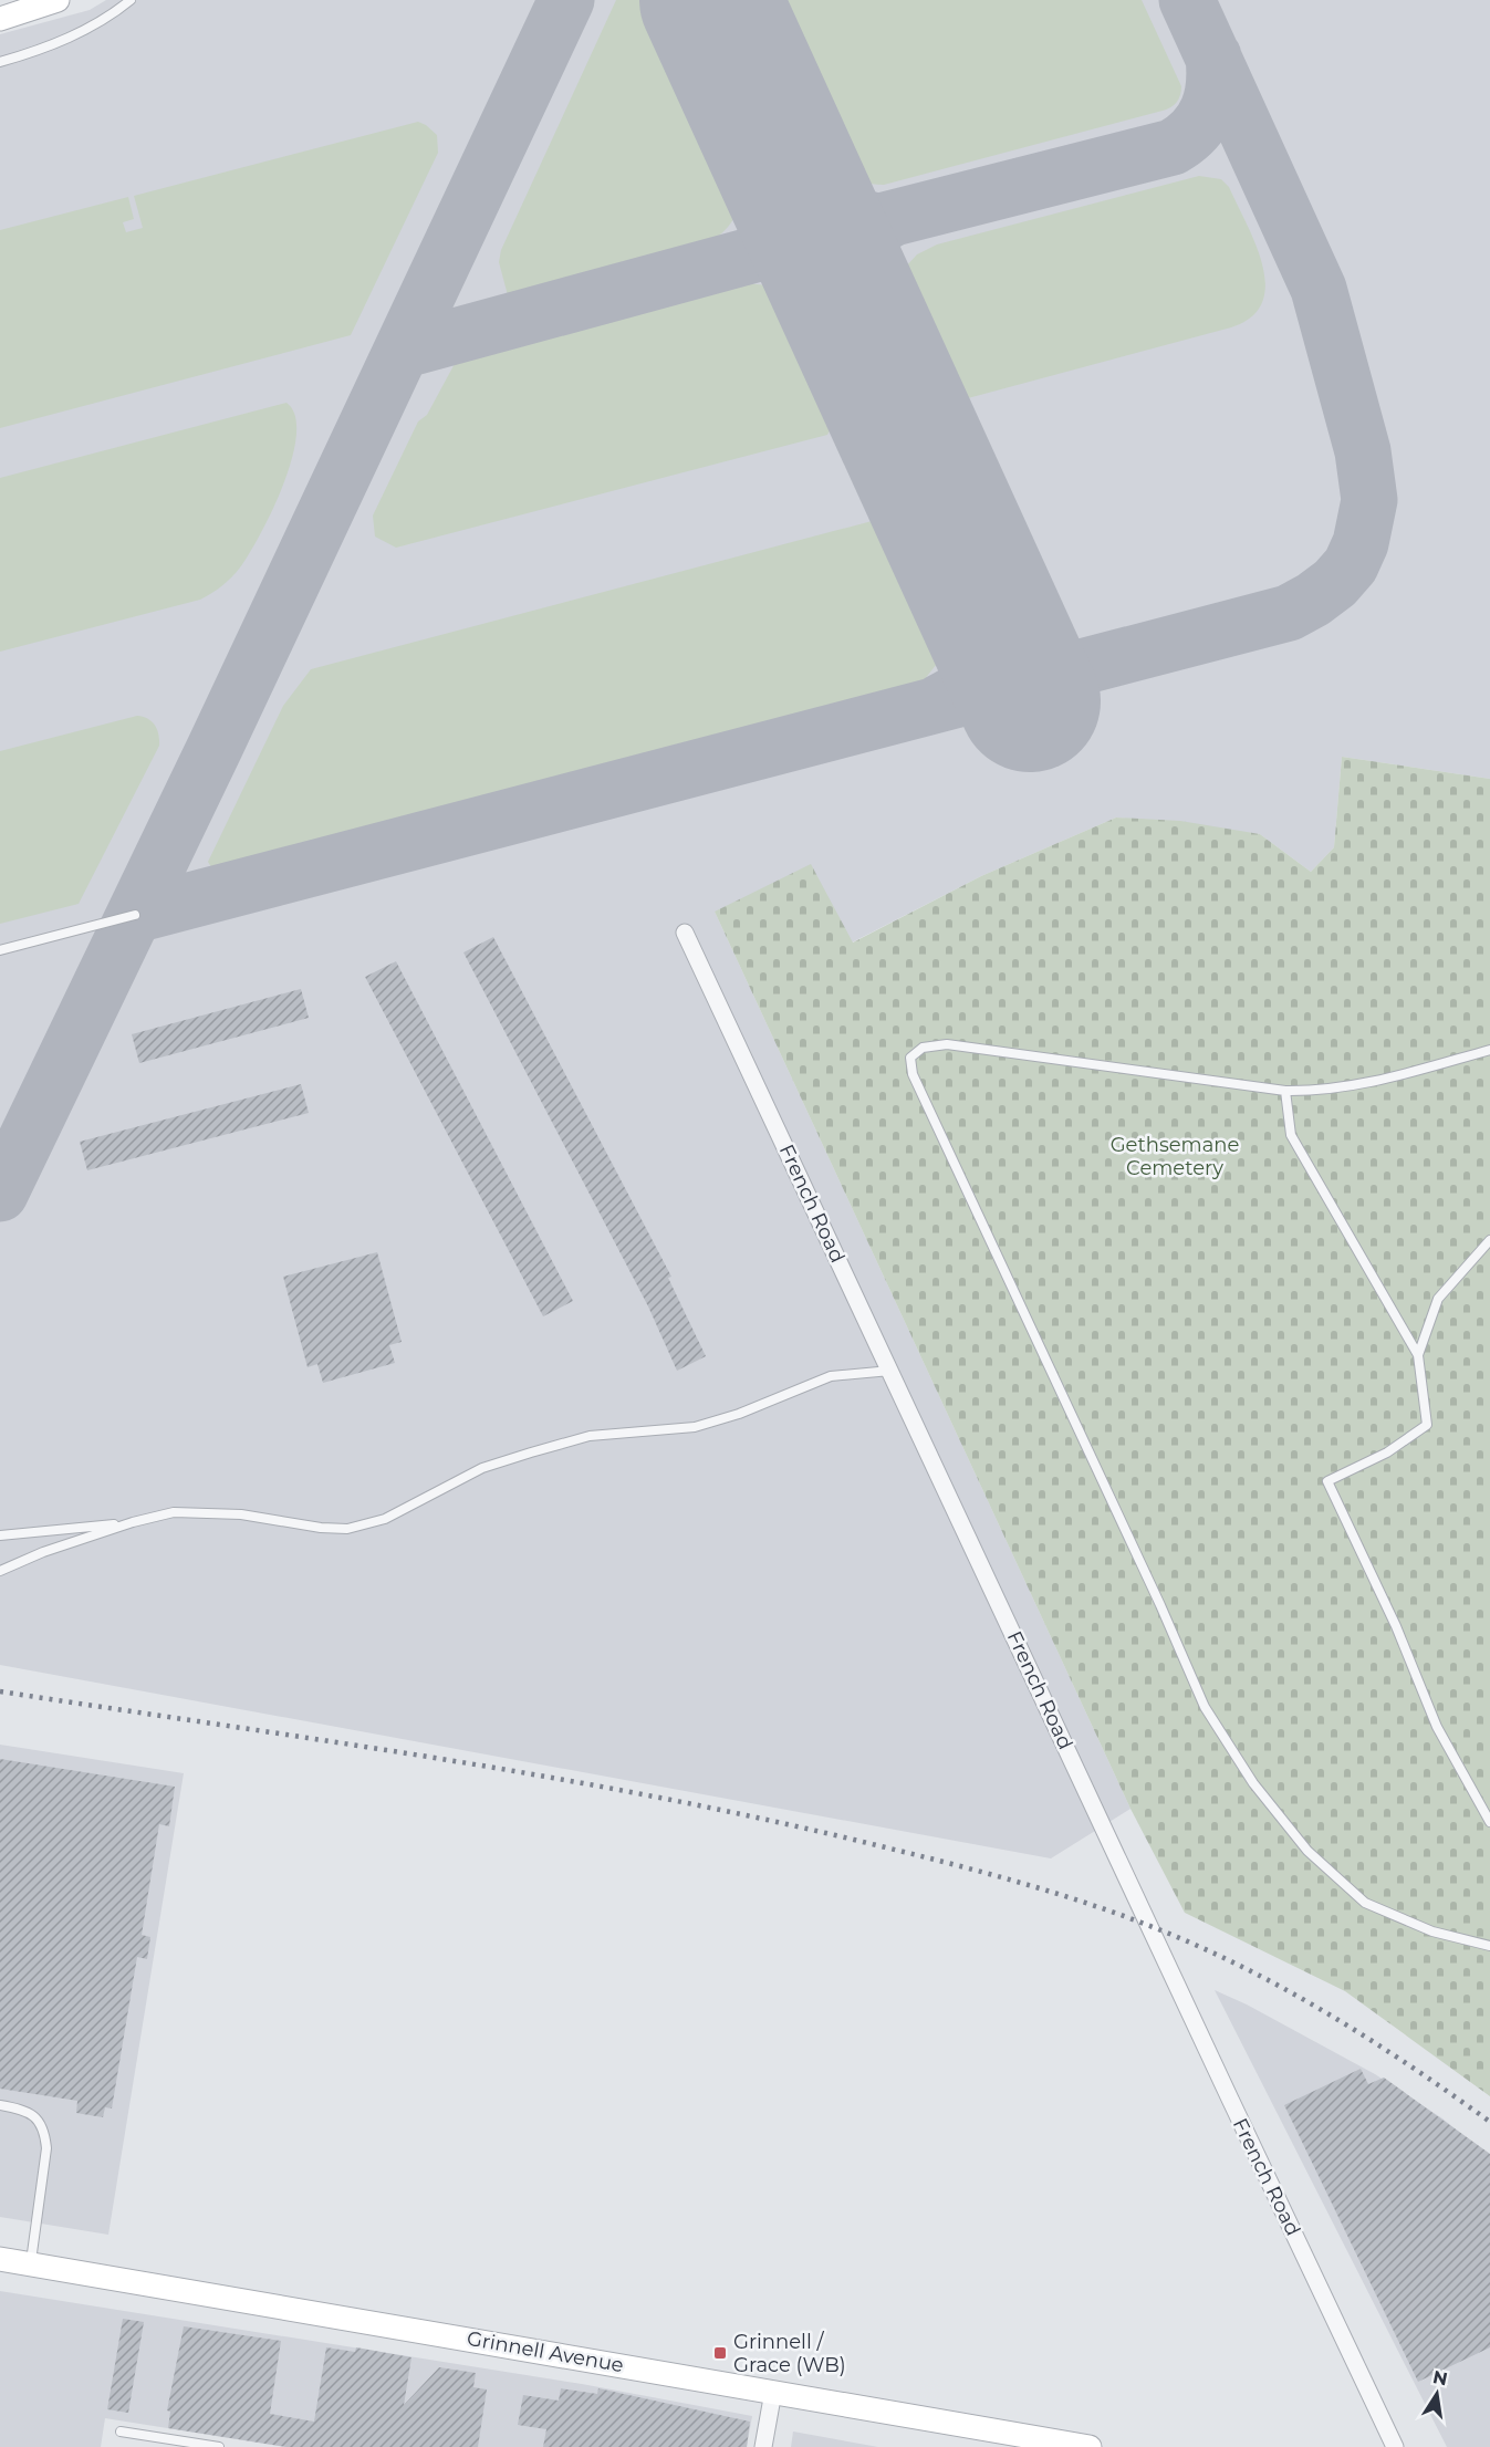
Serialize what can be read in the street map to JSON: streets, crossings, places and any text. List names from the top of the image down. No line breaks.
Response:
{"streets":{"street":["French Road","Grinnell Avenue"]},"parks":["Gethsemane Cemetery"],"places":{"transit":["Grinnell / Grace (WB)"]},"north":"top"}
